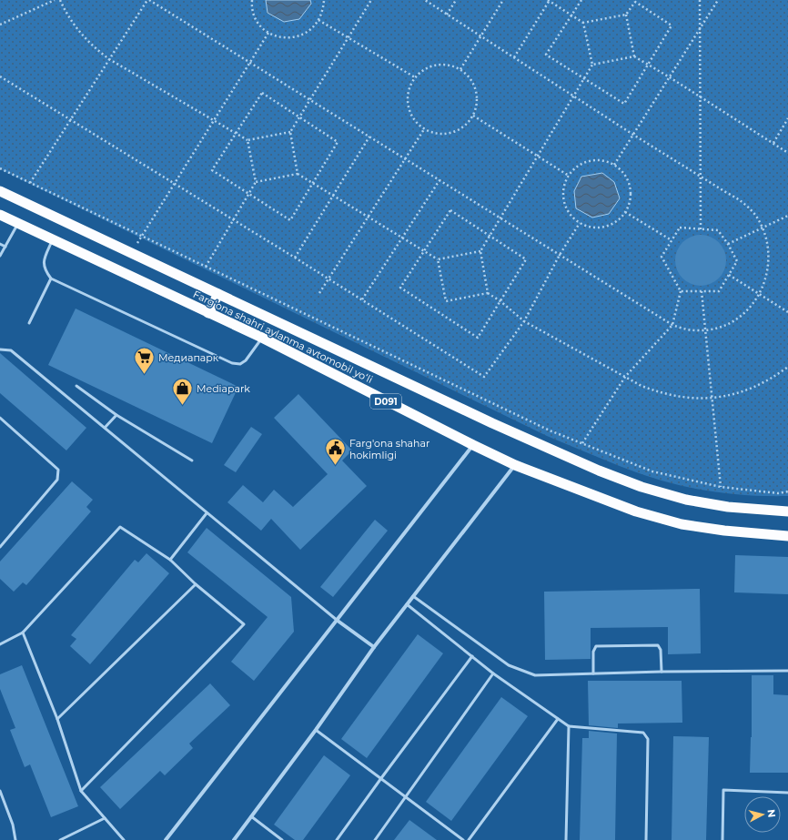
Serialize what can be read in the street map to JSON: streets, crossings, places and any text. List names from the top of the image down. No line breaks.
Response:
{"streets":{"highway":["Fargʻona shahri aylanma avtomobil yoʻli","D091"]},"places":{"supermarket":["Медиапарк"],"shop":["Mediapark"],"public building":["Farg'ona shahar hokimligi"]},"north":"right"}
